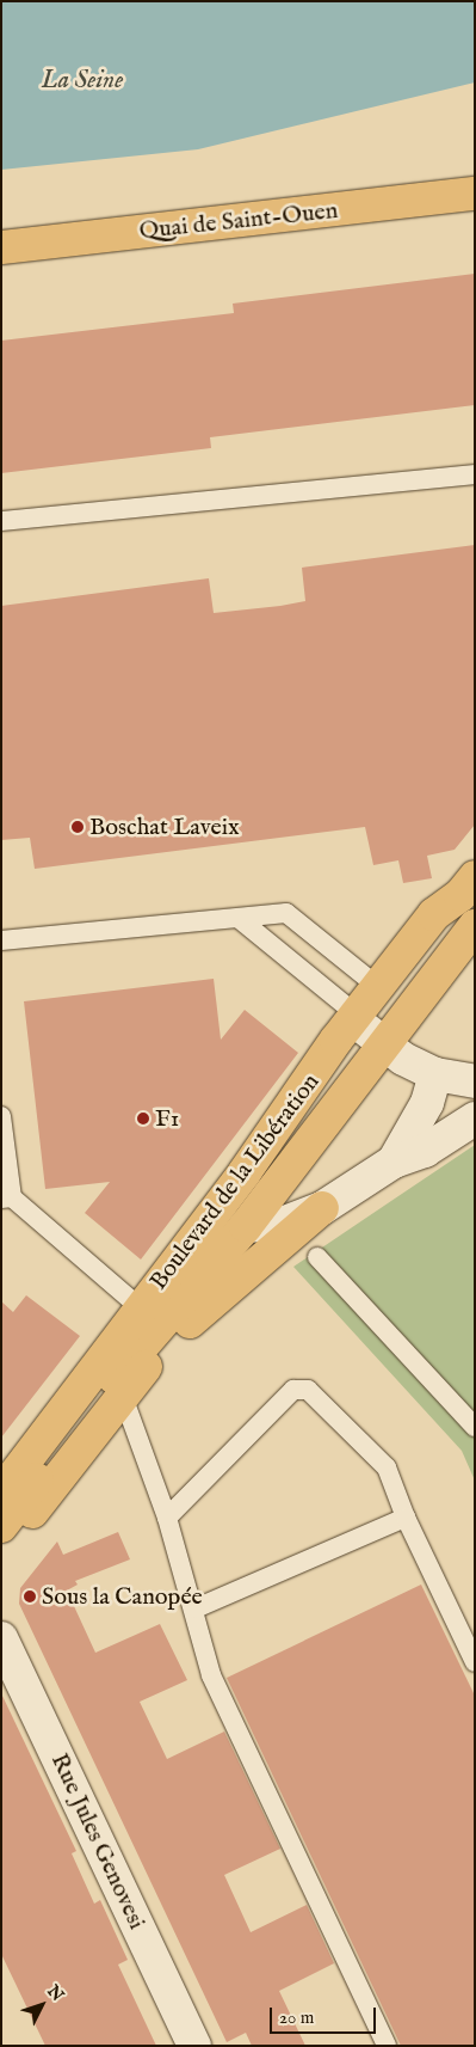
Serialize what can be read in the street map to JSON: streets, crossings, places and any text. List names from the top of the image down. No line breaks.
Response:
{"streets":{"main road":["Quai de Saint-Ouen","Boulevard de la Libération"],"street":["Rue Jules Genovesi"]},"water":["La Seine"],"places":["Boschat Laveix","F1","Sous la Canopée"],"scale_bar":"20 m","north":"top right"}
